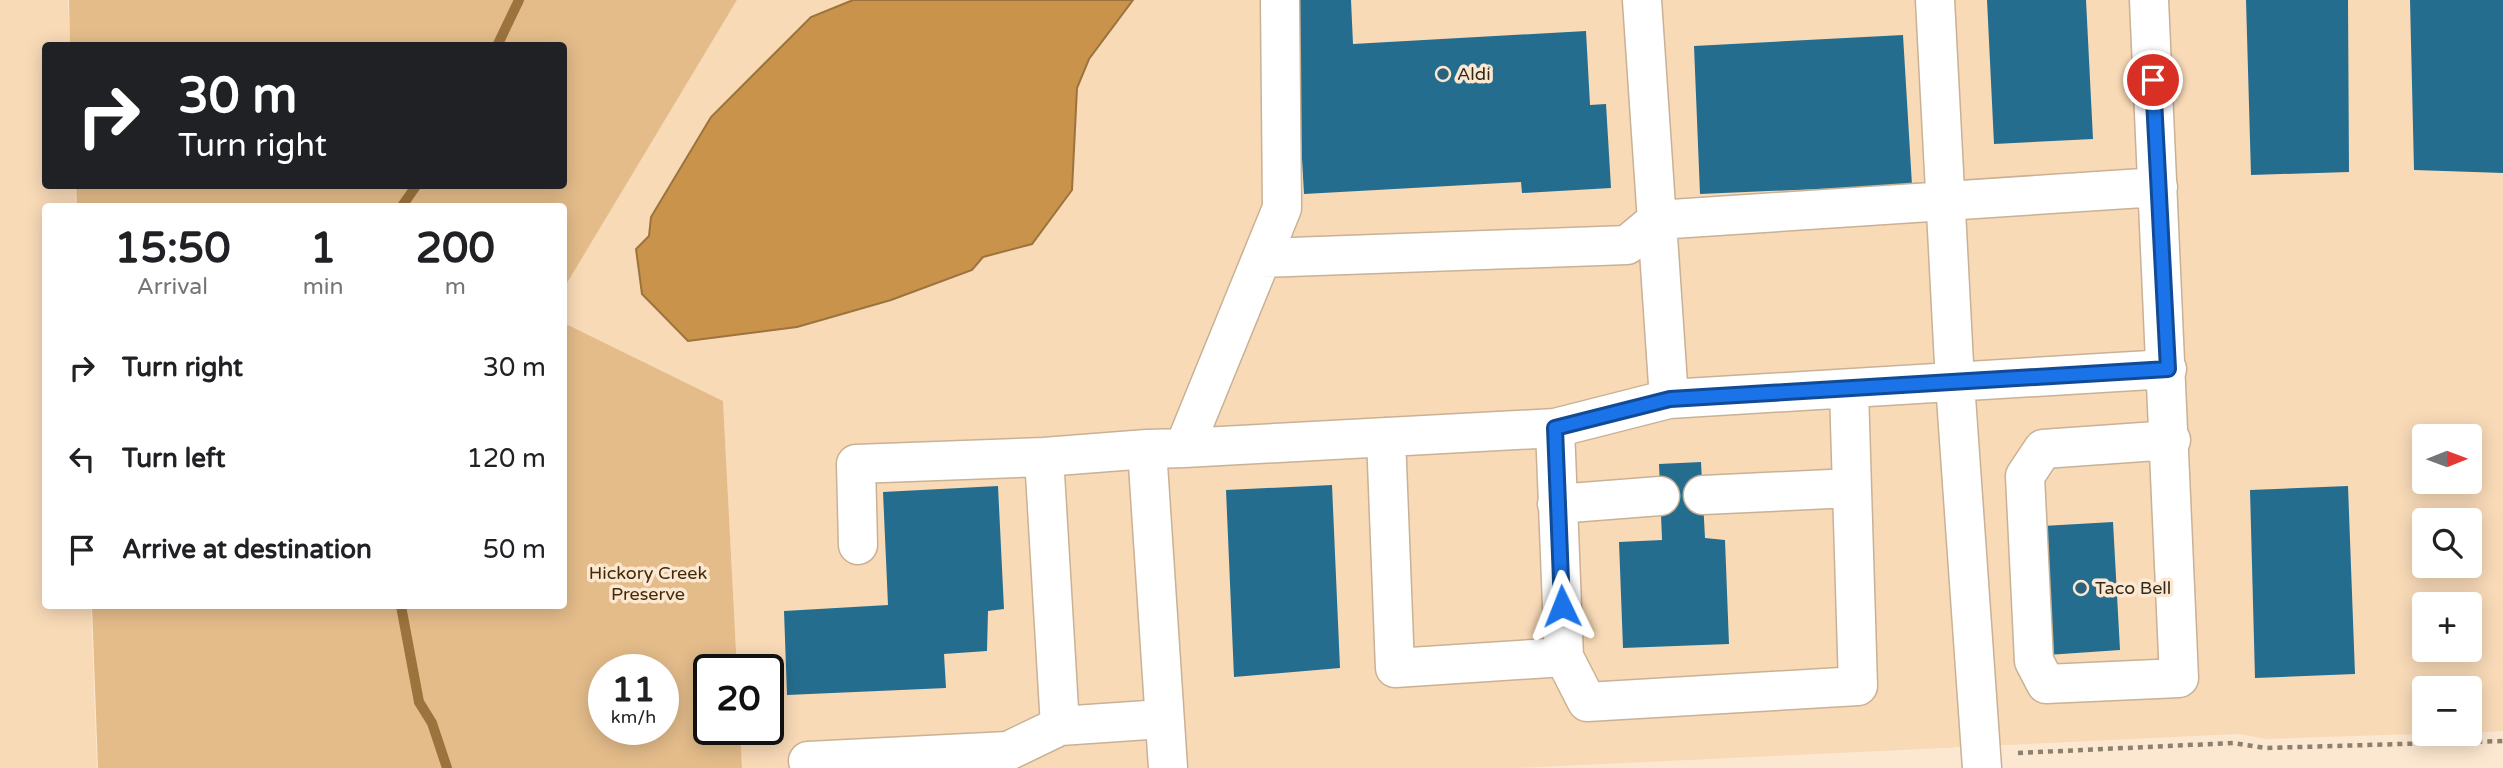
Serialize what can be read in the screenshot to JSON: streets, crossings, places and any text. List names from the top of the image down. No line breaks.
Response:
{"parks":["Hickory Creek Preserve"],"places":["Aldi","Taco Bell"],"north":"right","page":{"turn":["30 m","Turn right"],"eta":["15:50","Arrival","1","min","200","m"],"list":[{"name":"Turn right","value":"30 m"},{"name":"Turn left","value":"120 m"},{"name":"Arrive at destination","value":"50 m"}],"map_buttons":["+","−"],"speed":"11 km/h","limit":"20"}}
